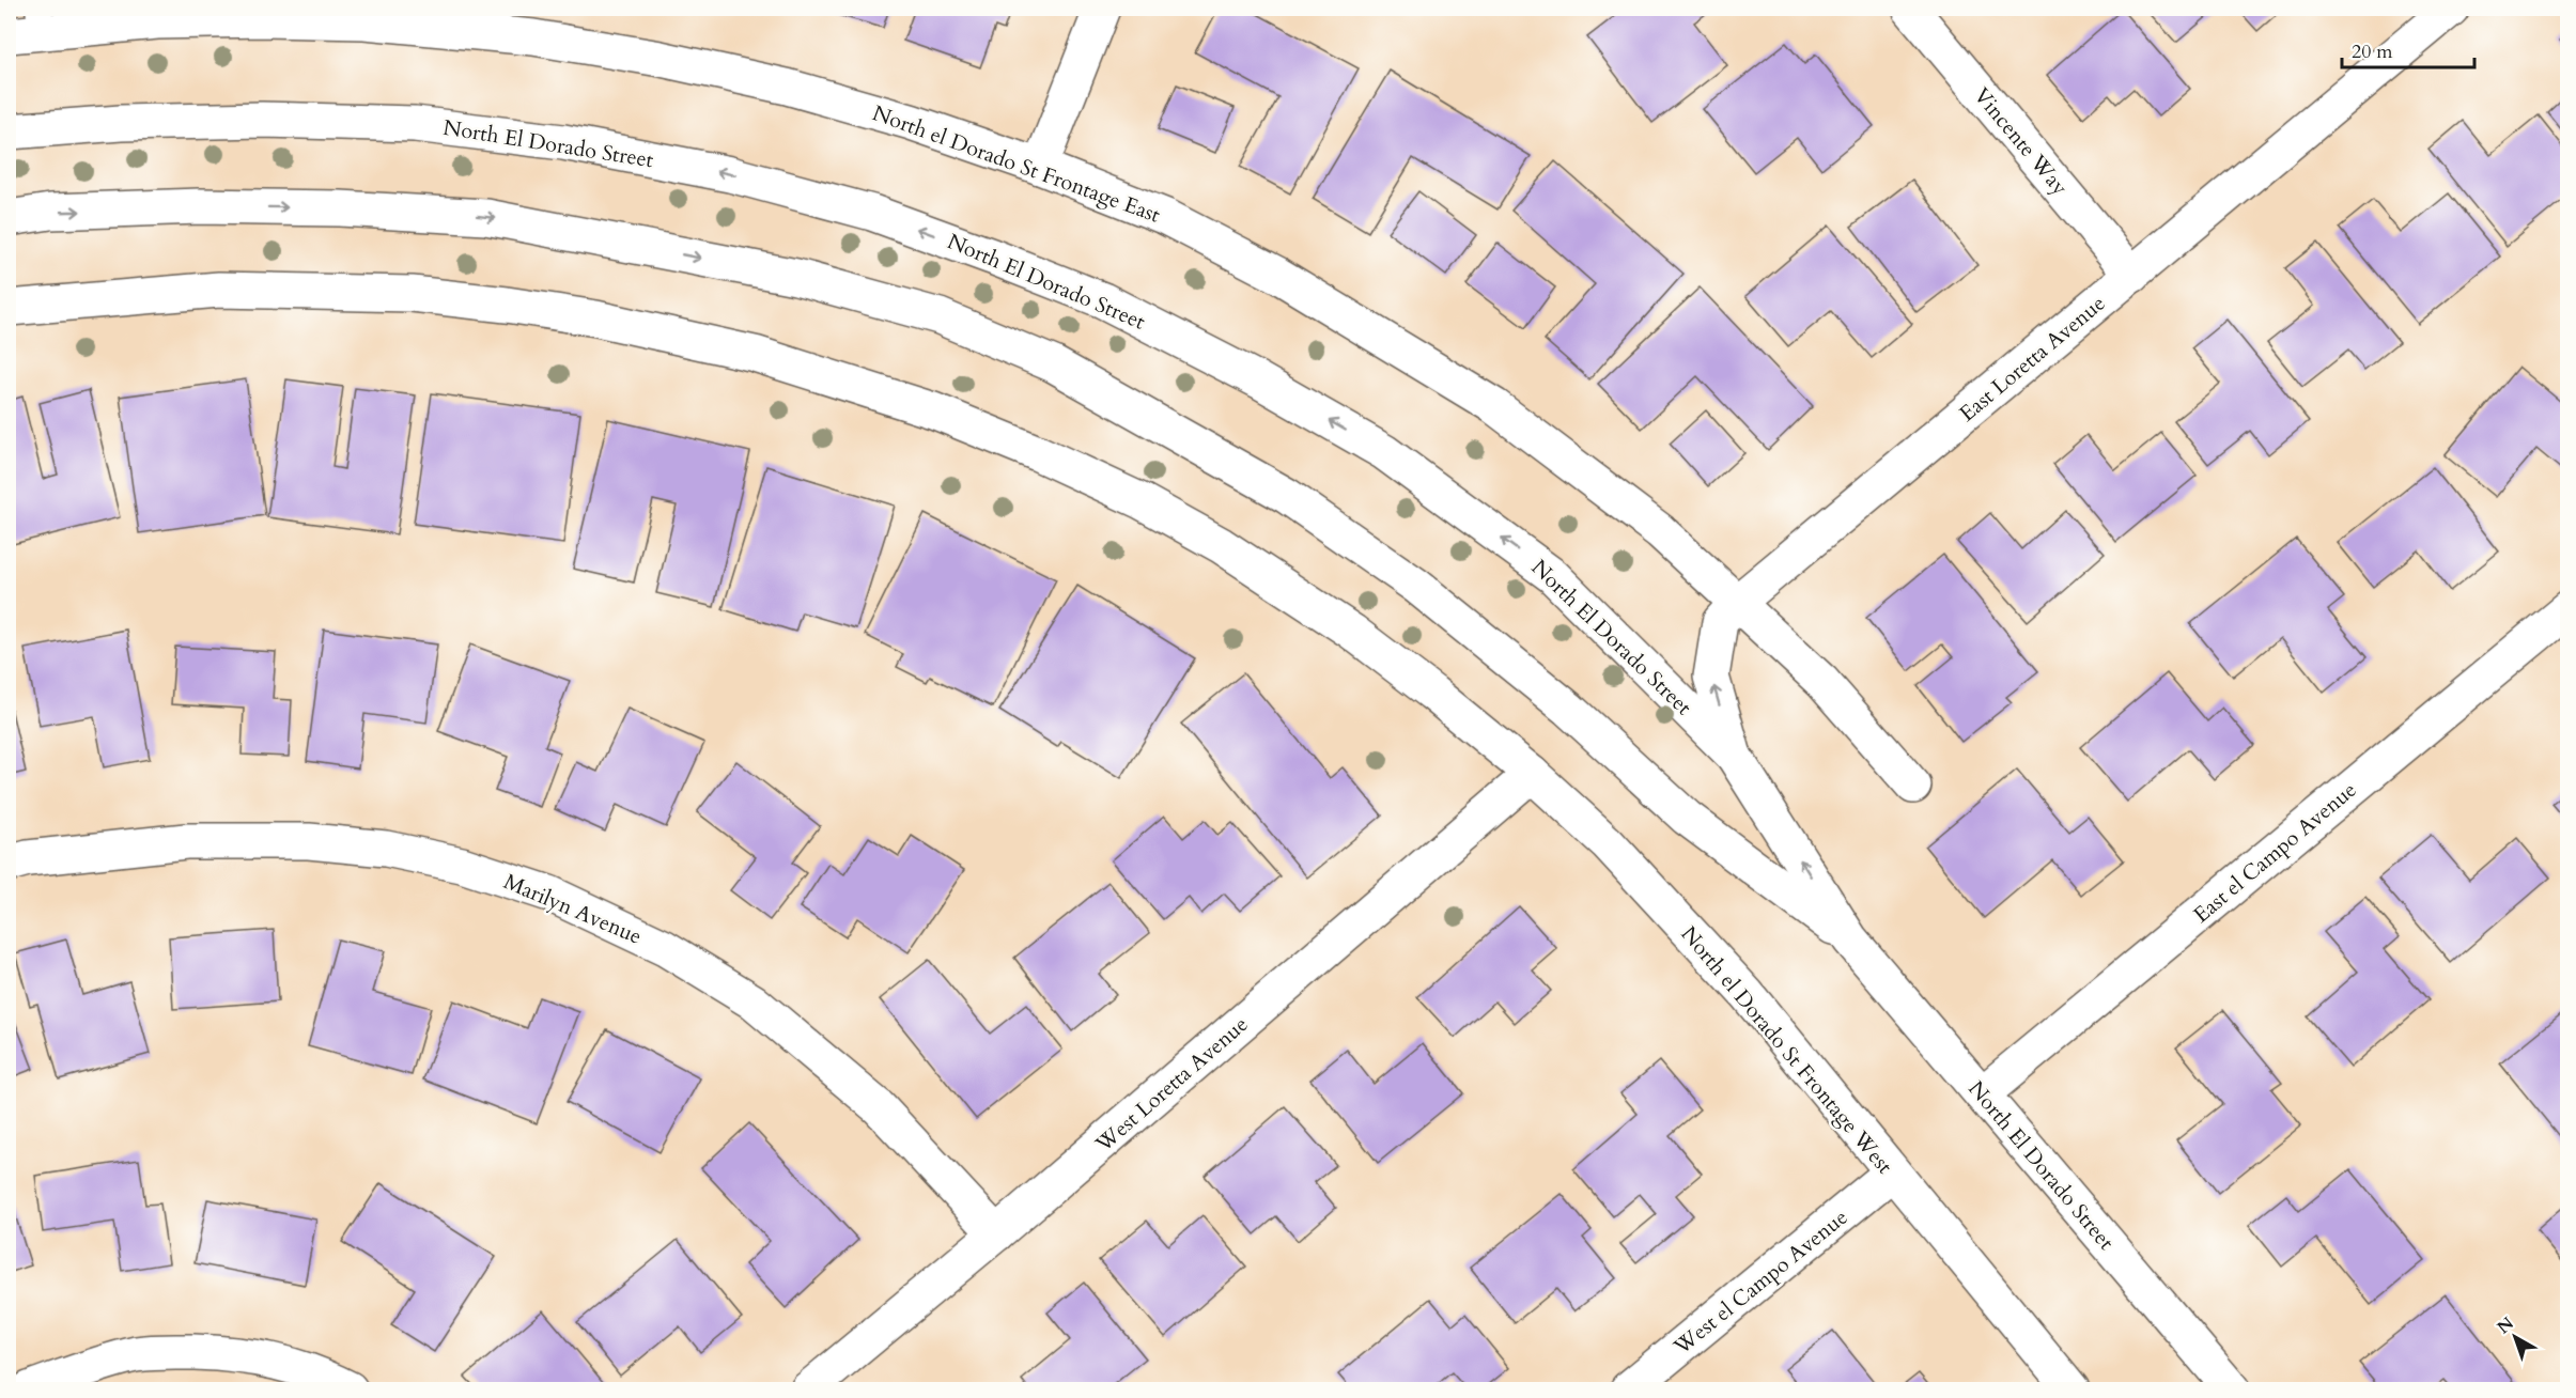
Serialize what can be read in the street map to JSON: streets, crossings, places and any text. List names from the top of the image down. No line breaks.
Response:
{"streets":{"street":["Vincente Way","North El Dorado Street","North el Dorado St Frontage East","East Loretta Avenue","East el Campo Avenue","Marilyn Avenue","North el Dorado St Frontage West","West Loretta Avenue","West el Campo Avenue"]},"crossings":[["Vincente Way","East Loretta Avenue"],["North El Dorado Street","East Loretta Avenue"],["North El Dorado Street","East el Campo Avenue"],["North el Dorado St Frontage East","East Loretta Avenue"],["Marilyn Avenue","West Loretta Avenue"],["North el Dorado St Frontage West","West Loretta Avenue"],["North el Dorado St Frontage West","West el Campo Avenue"]],"scale_bar":"20 m","north":"top left"}
